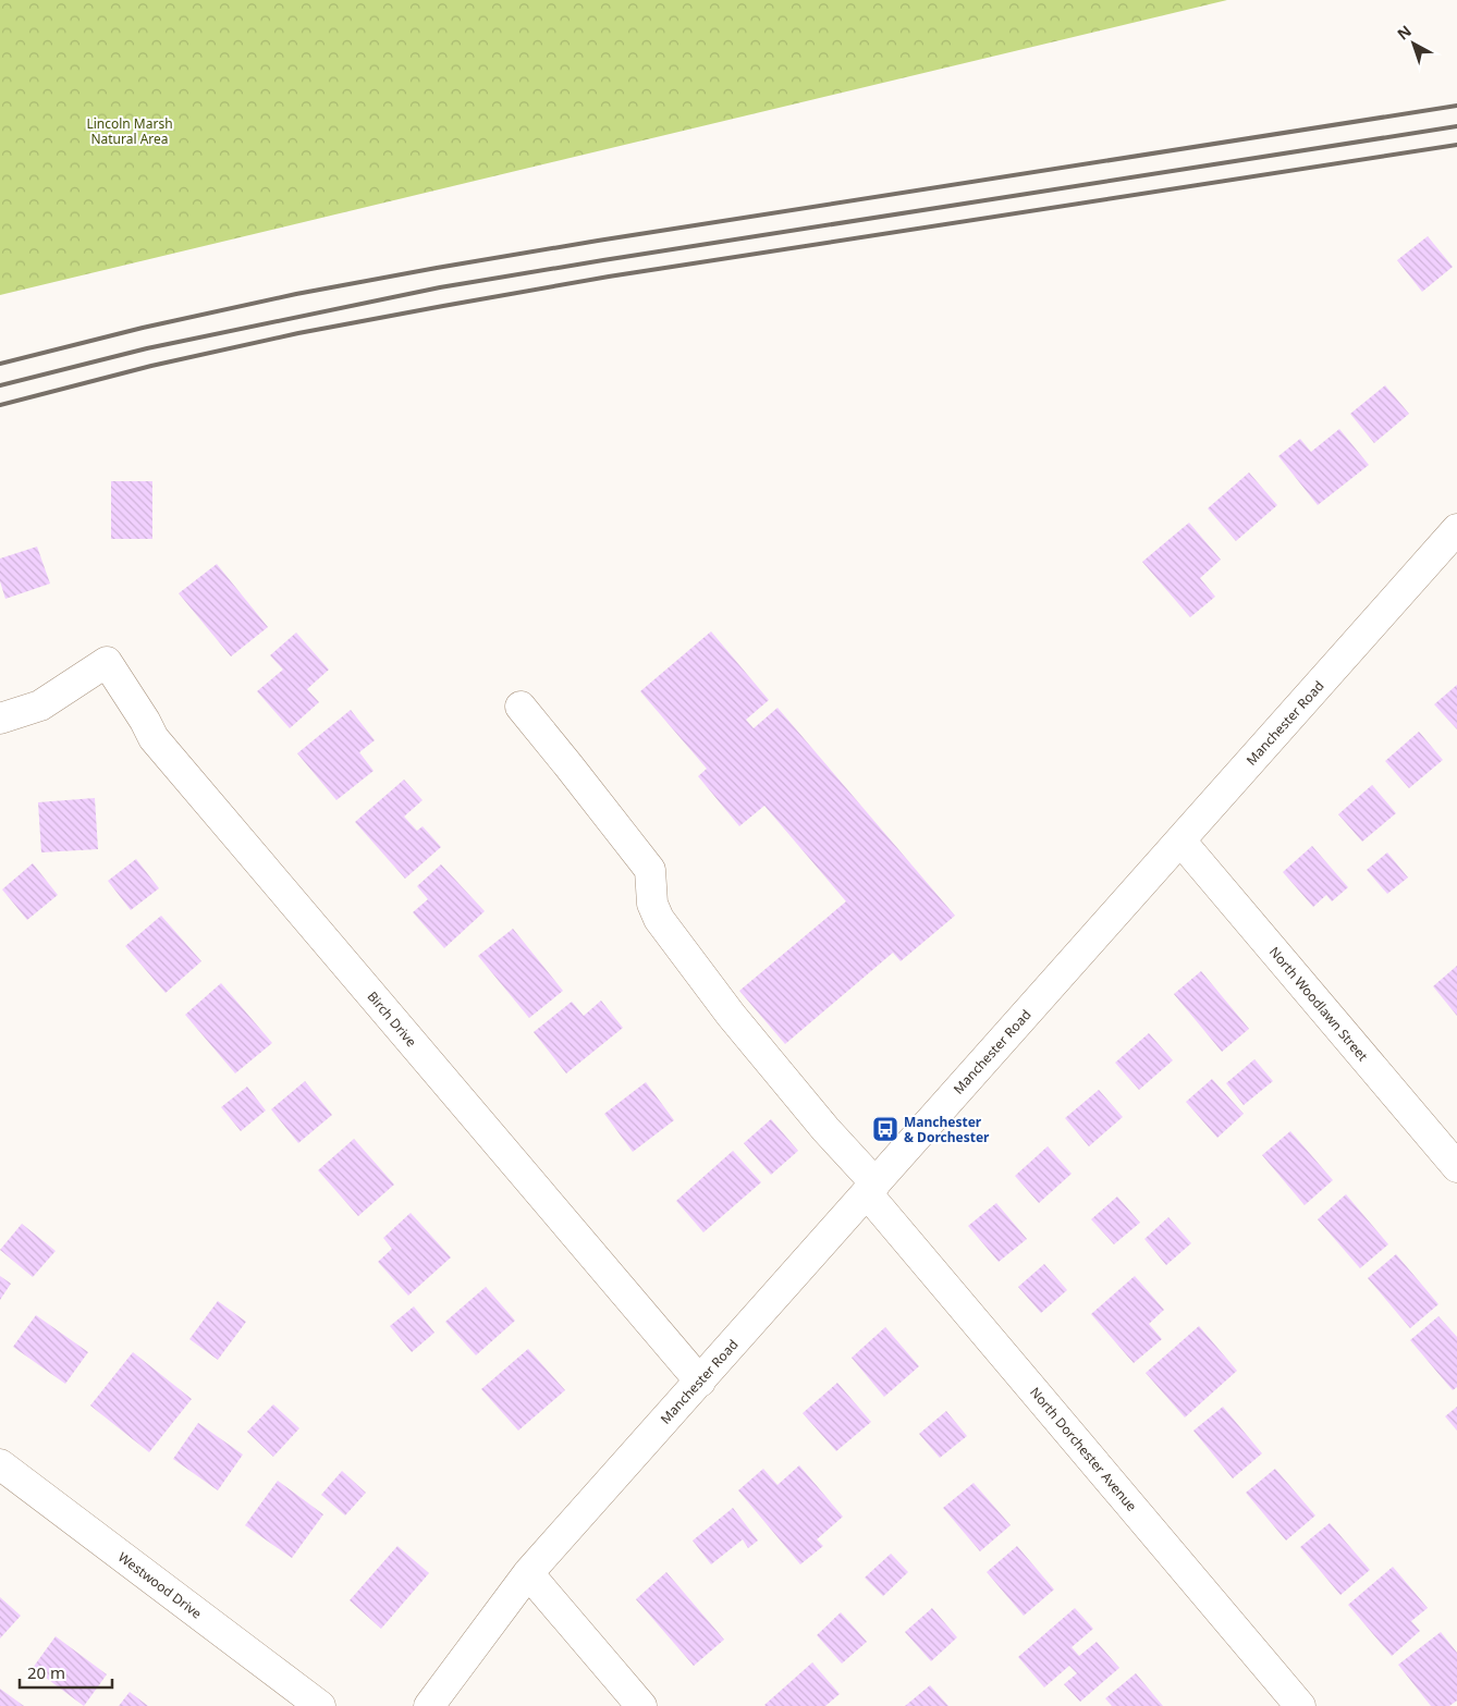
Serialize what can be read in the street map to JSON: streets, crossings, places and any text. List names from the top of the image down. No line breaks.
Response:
{"streets":{"street":["Manchester Road","North Woodlawn Street","Birch Drive","North Dorchester Avenue","Westwood Drive"]},"crossings":[["Manchester Road","North Woodlawn Street"],["Manchester Road","Birch Drive"],["Manchester Road","North Dorchester Avenue"]],"parks":["Lincoln Marsh Natural Area"],"places":{"bus stop":["Manchester & Dorchester"]},"scale_bar":"20 m","north":"top left"}
